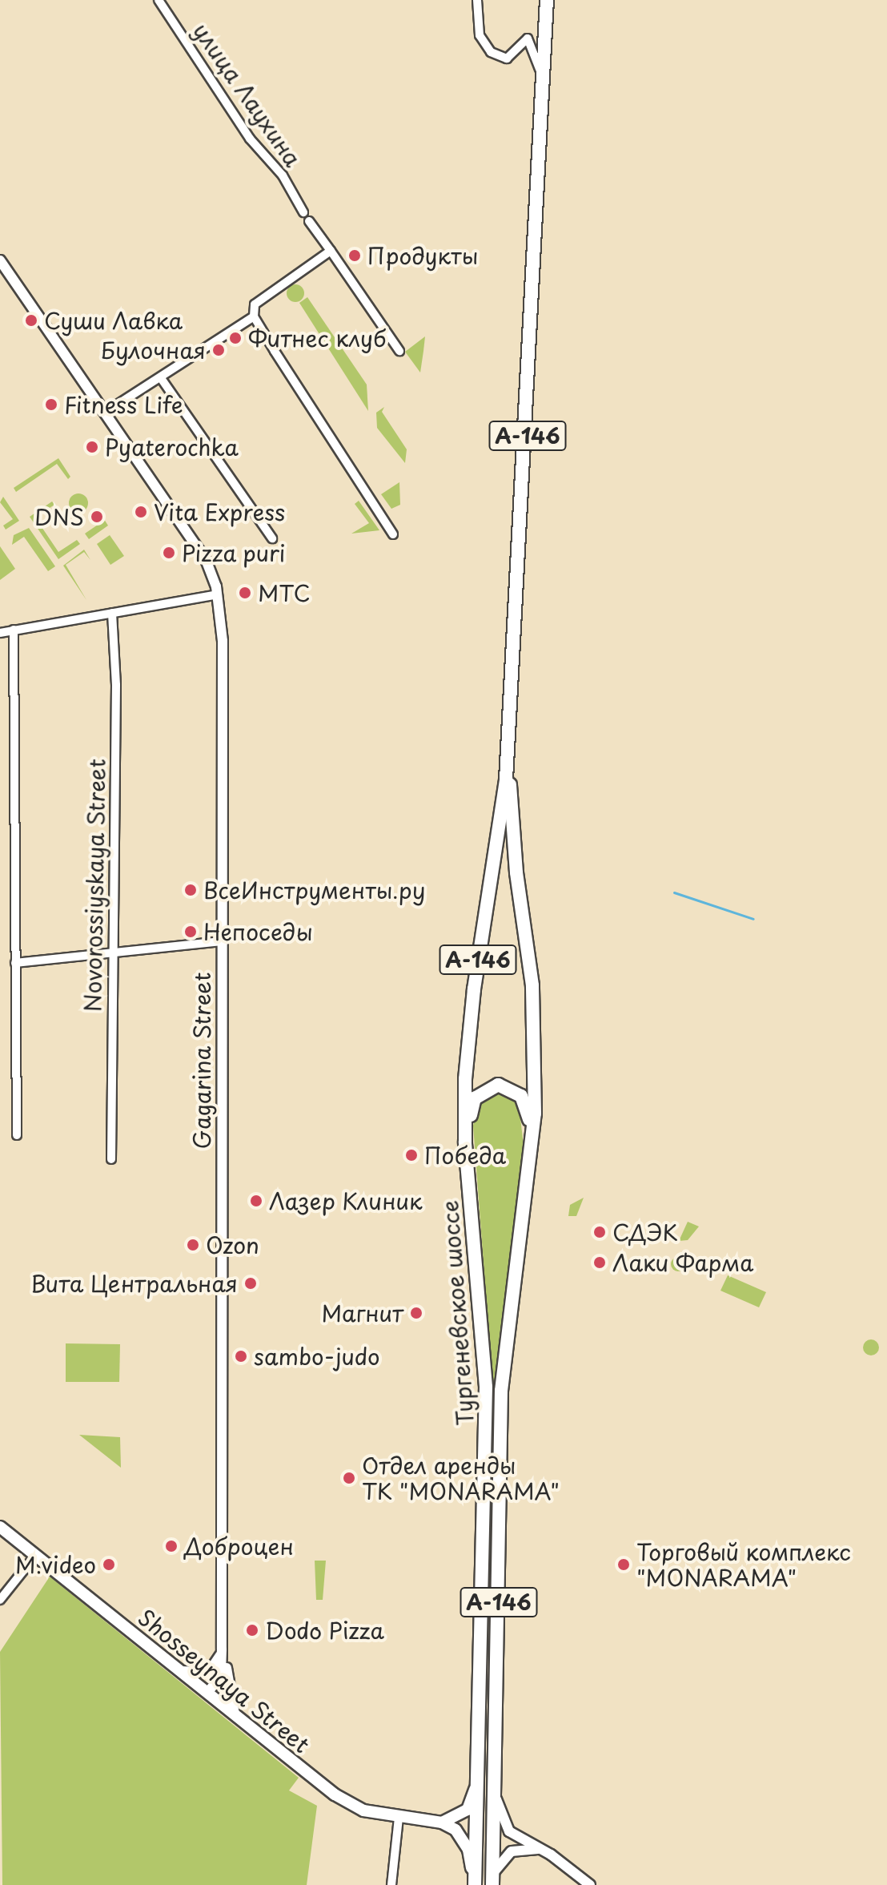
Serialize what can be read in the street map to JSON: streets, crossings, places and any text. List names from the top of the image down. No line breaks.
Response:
{"streets":{"highway":["А-146","Тургеневское шоссе"],"main road":["Shosseynaya Street"],"street":["улица Лаухина","Novorossiyskaya Street","Gagarina Street"]},"crossings":[["А-146","Тургеневское шоссе"],["Gagarina Street","Shosseynaya Street"]],"places":["Продукты","Суши Лавка","Фитнес клуб","Булочная","Fitness Life","Pyaterochka","Vita Express","DNS","Pizza puri","МТС","ВсеИнструменты.ру","Непоседы","Победа","Лазер Клиник","СДЭК","Ozon","Лаки Фарма","Вита Центральная","Магнит","sambo-judo","Отдел аренды ТК \"MONARAMA\"","Доброцен","M.video","Торговый комплекс \"MONARAMA\"","Dodo Pizza"]}
